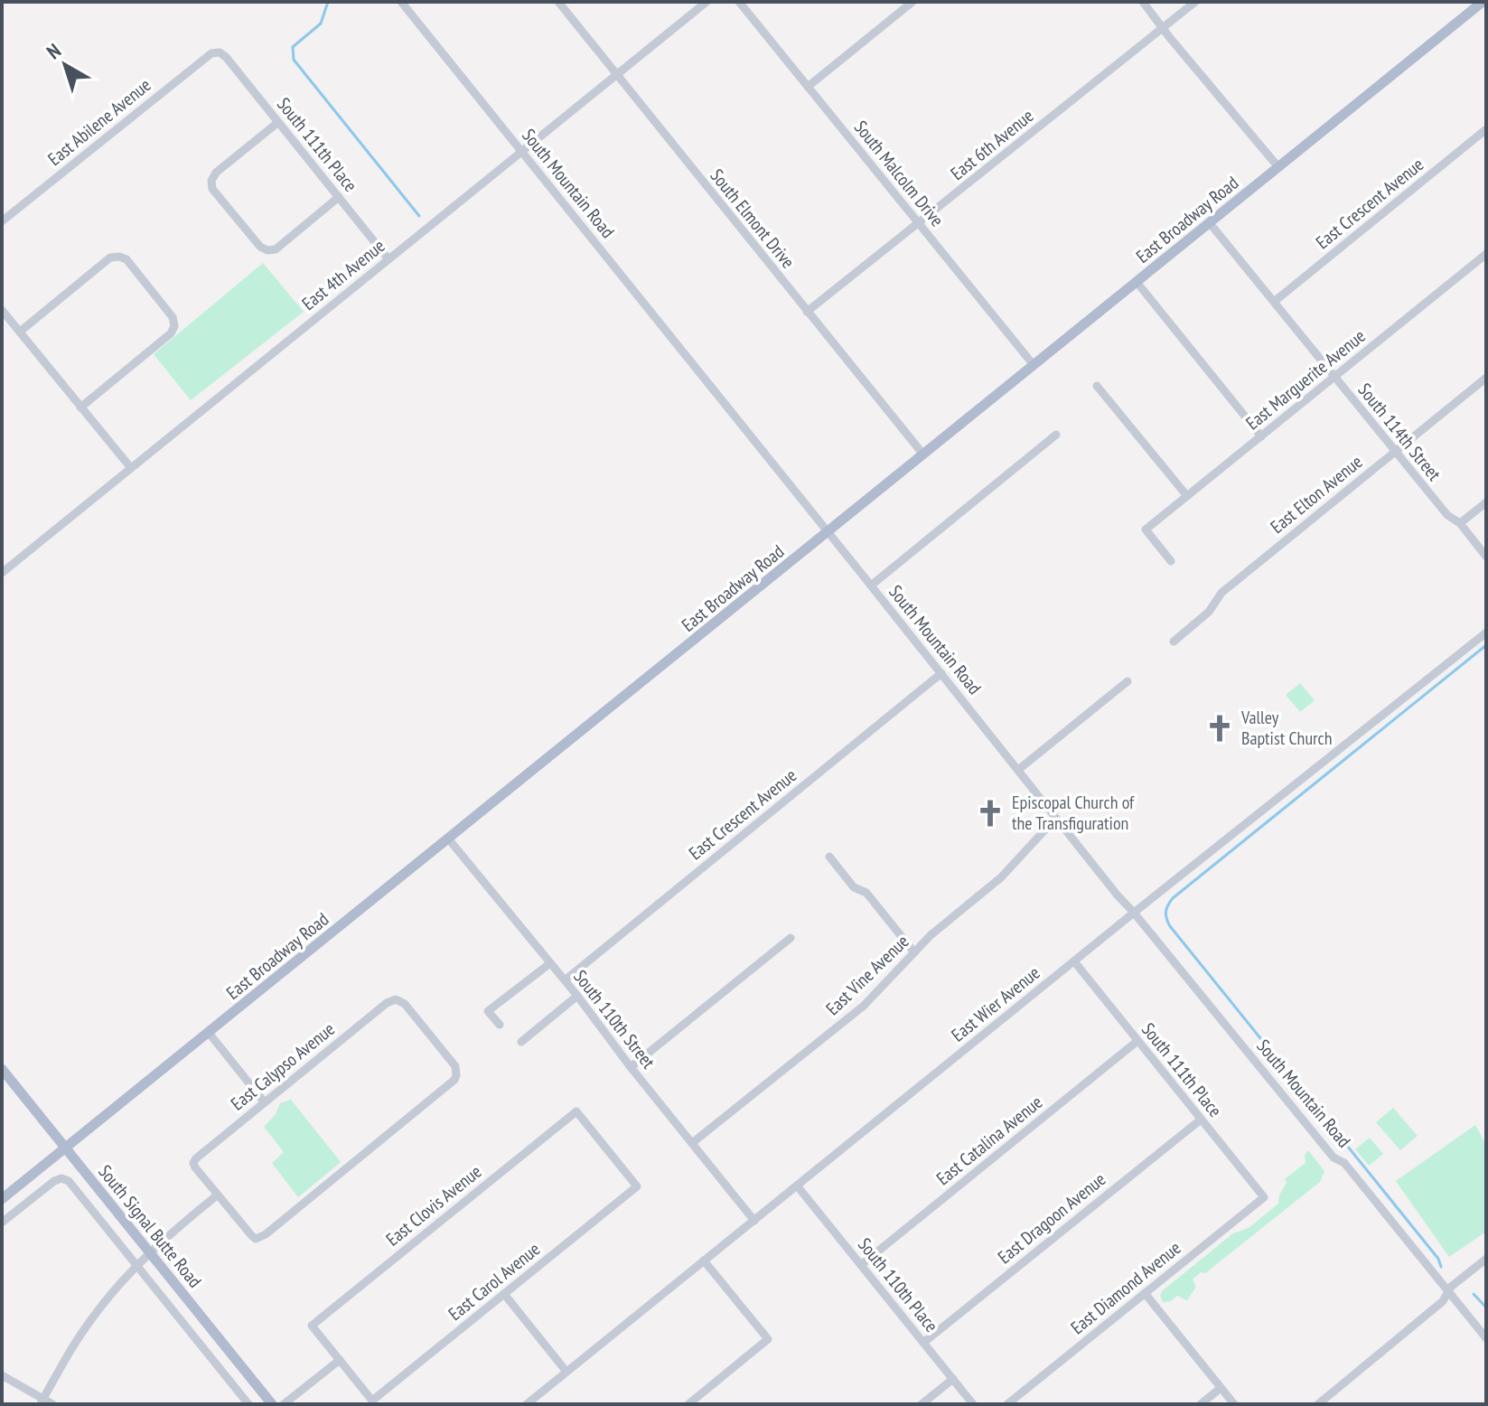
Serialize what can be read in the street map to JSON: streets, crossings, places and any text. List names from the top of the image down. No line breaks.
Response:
{"streets":{"main road":["East Broadway Road","South Signal Butte Road"],"street":["East Abilene Avenue","South 111th Place","East 6th Avenue","South Malcolm Drive","South Mountain Road","East Crescent Avenue","South Elmont Drive","East 4th Avenue","East Marguerite Avenue","South 114th Street","East Elton Avenue","East Vine Avenue","East Wier Avenue","South 110th Street","East Calypso Avenue","East Catalina Avenue","East Clovis Avenue","East Dragoon Avenue","East Carol Avenue","South 110th Place","East Diamond Avenue"]},"crossings":[["East Abilene Avenue","South 111th Place"],["South 111th Place","East 4th Avenue"],["South 111th Place","East Wier Avenue"],["South 111th Place","East Catalina Avenue"],["South 111th Place","East Dragoon Avenue"],["South 111th Place","East Diamond Avenue"],["East 6th Avenue","South Malcolm Drive"],["East 6th Avenue","South Elmont Drive"],["South Malcolm Drive","East Broadway Road"],["South Mountain Road","East Crescent Avenue"],["South Mountain Road","East Broadway Road"],["South Mountain Road","East 4th Avenue"],["South Mountain Road","East Vine Avenue"],["South Mountain Road","East Wier Avenue"],["East Crescent Avenue","South 114th Street"],["East Crescent Avenue","South 110th Street"],["South Elmont Drive","East Broadway Road"],["South Elmont Drive","East 4th Avenue"],["East Broadway Road","South 114th Street"],["East Broadway Road","South 110th Street"],["East Broadway Road","South Signal Butte Road"],["East Marguerite Avenue","South 114th Street"],["South 114th Street","East Elton Avenue"],["East Vine Avenue","South 110th Street"],["East Wier Avenue","South 110th Street"],["East Wier Avenue","South 110th Place"],["East Catalina Avenue","South 110th Place"],["East Clovis Avenue","East Carol Avenue"],["East Dragoon Avenue","South 110th Place"]],"places":{"church":["Valley Baptist Church","Episcopal Church of the Transfiguration"]},"north":"top left"}
